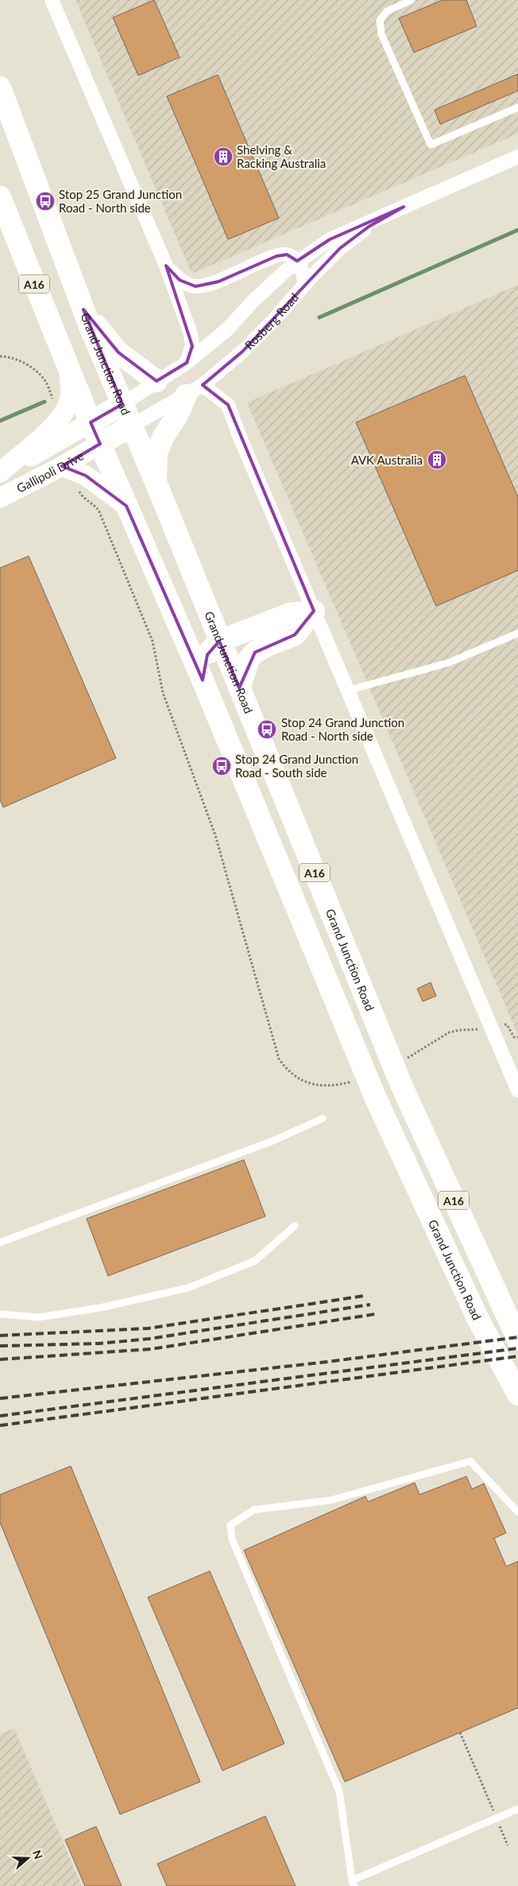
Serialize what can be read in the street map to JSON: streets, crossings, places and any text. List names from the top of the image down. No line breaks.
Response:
{"streets":{"highway":["A16","Grand Junction Road"],"street":["Rosberg Road","Gallipoli Drive"]},"crossings":[["Rosberg Road","Grand Junction Road"],["Grand Junction Road","Gallipoli Drive"]],"places":{"building":["Shelving & Racking Australia","AVK Australia"],"bus stop":["Stop 25 Grand Junction Road - North side","Stop 24 Grand Junction Road - North side","Stop 24 Grand Junction Road - South side"]},"north":"right"}
